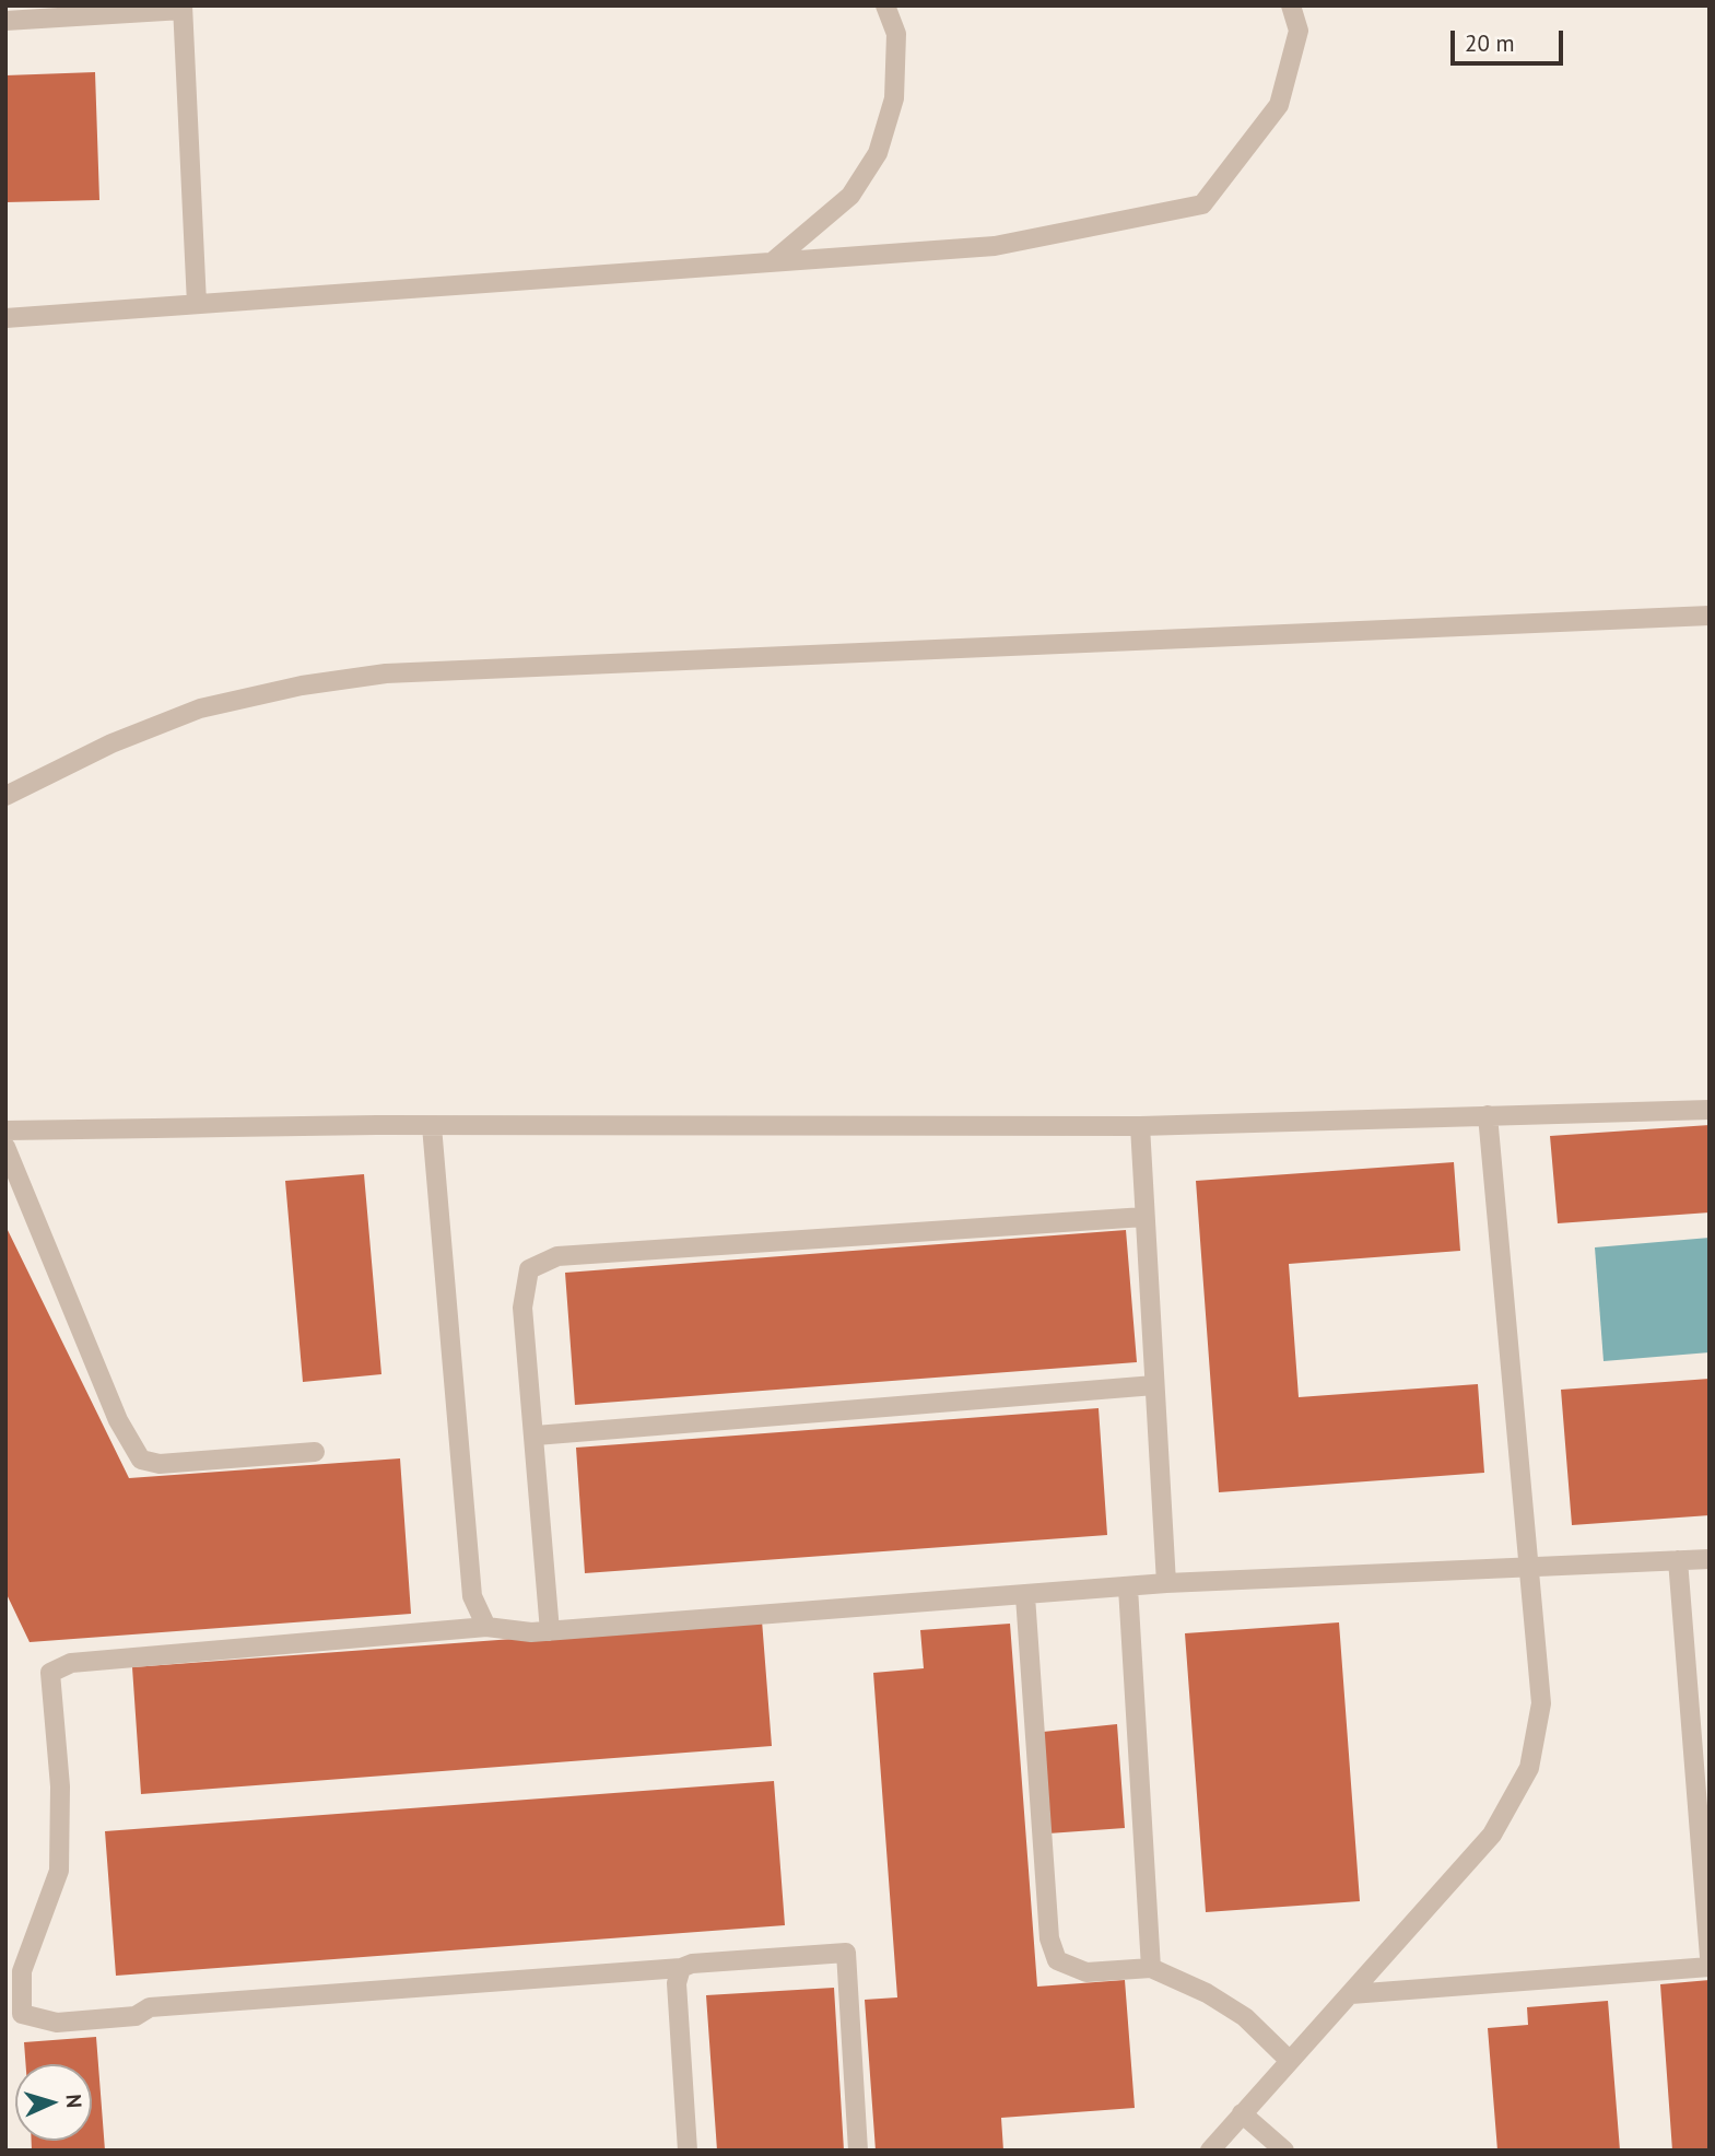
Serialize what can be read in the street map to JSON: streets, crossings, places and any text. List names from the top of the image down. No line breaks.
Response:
{"scale_bar":"20 m","north":"right"}
